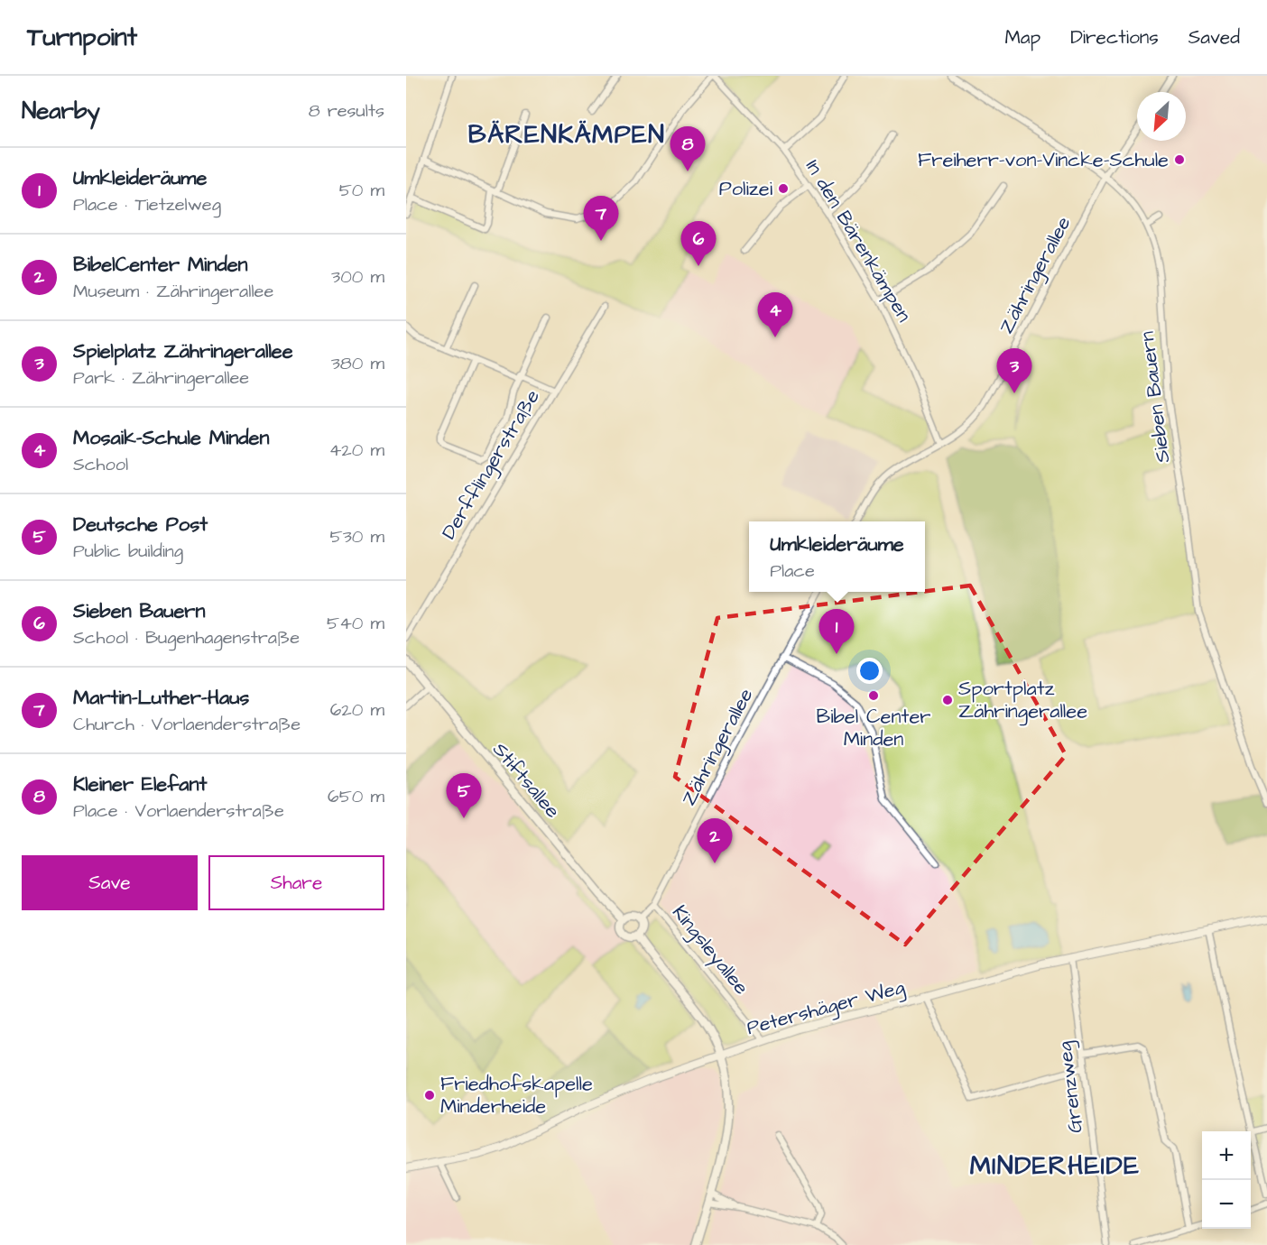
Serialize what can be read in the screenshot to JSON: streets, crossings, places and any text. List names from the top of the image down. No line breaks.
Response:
{"streets":{"main road":["Stiftsallee"],"street":["In den Bärenkämpen","Zähringerallee","Sieben Bauern","Derfflingerstraße","Kingsleyallee","Petershäger Weg","Grenzweg"]},"crossings":[["In den Bärenkämpen","Zähringerallee"],["Zähringerallee","Sieben Bauern"],["Zähringerallee","Stiftsallee"],["Zähringerallee","Kingsleyallee"],["Kingsleyallee","Petershäger Weg"],["Petershäger Weg","Grenzweg"]],"districts":["BÄRENKÄMPEN","MINDERHEIDE"],"places":["Freiherr-von-Vincke-Schule","Polizei","Bibel Center Minden","Sportplatz Zähringerallee","Friedhofskapelle Minderheide"],"north":"bottom left","page":{"header":"Turnpoint","nav":["Map","Directions","Saved"],"heading":["Nearby","8 results"],"pins":["8","7","6","4","3","1","5","2"],"list":[{"mark":"1","name":"Umkleideräume","note":"Place · Tietzelweg","value":"50 m"},{"mark":"2","name":"BibelCenter Minden","note":"Museum · Zähringerallee","value":"300 m"},{"mark":"3","name":"Spielplatz Zähringerallee","note":"Park · Zähringerallee","value":"380 m"},{"mark":"4","name":"Mosaik-Schule Minden","note":"School","value":"420 m"},{"mark":"5","name":"Deutsche Post","note":"Public building","value":"530 m"},{"mark":"6","name":"Sieben Bauern","note":"School · Bugenhagenstraße","value":"540 m"},{"mark":"7","name":"Martin-Luther-Haus","note":"Church · Vorlaenderstraße","value":"620 m"},{"mark":"8","name":"Kleiner Elefant","note":"Place · Vorlaenderstraße","value":"650 m"}],"popup":["Umkleideräume","Place"],"buttons":["Save","Share"],"map_buttons":["+","−"]}}
